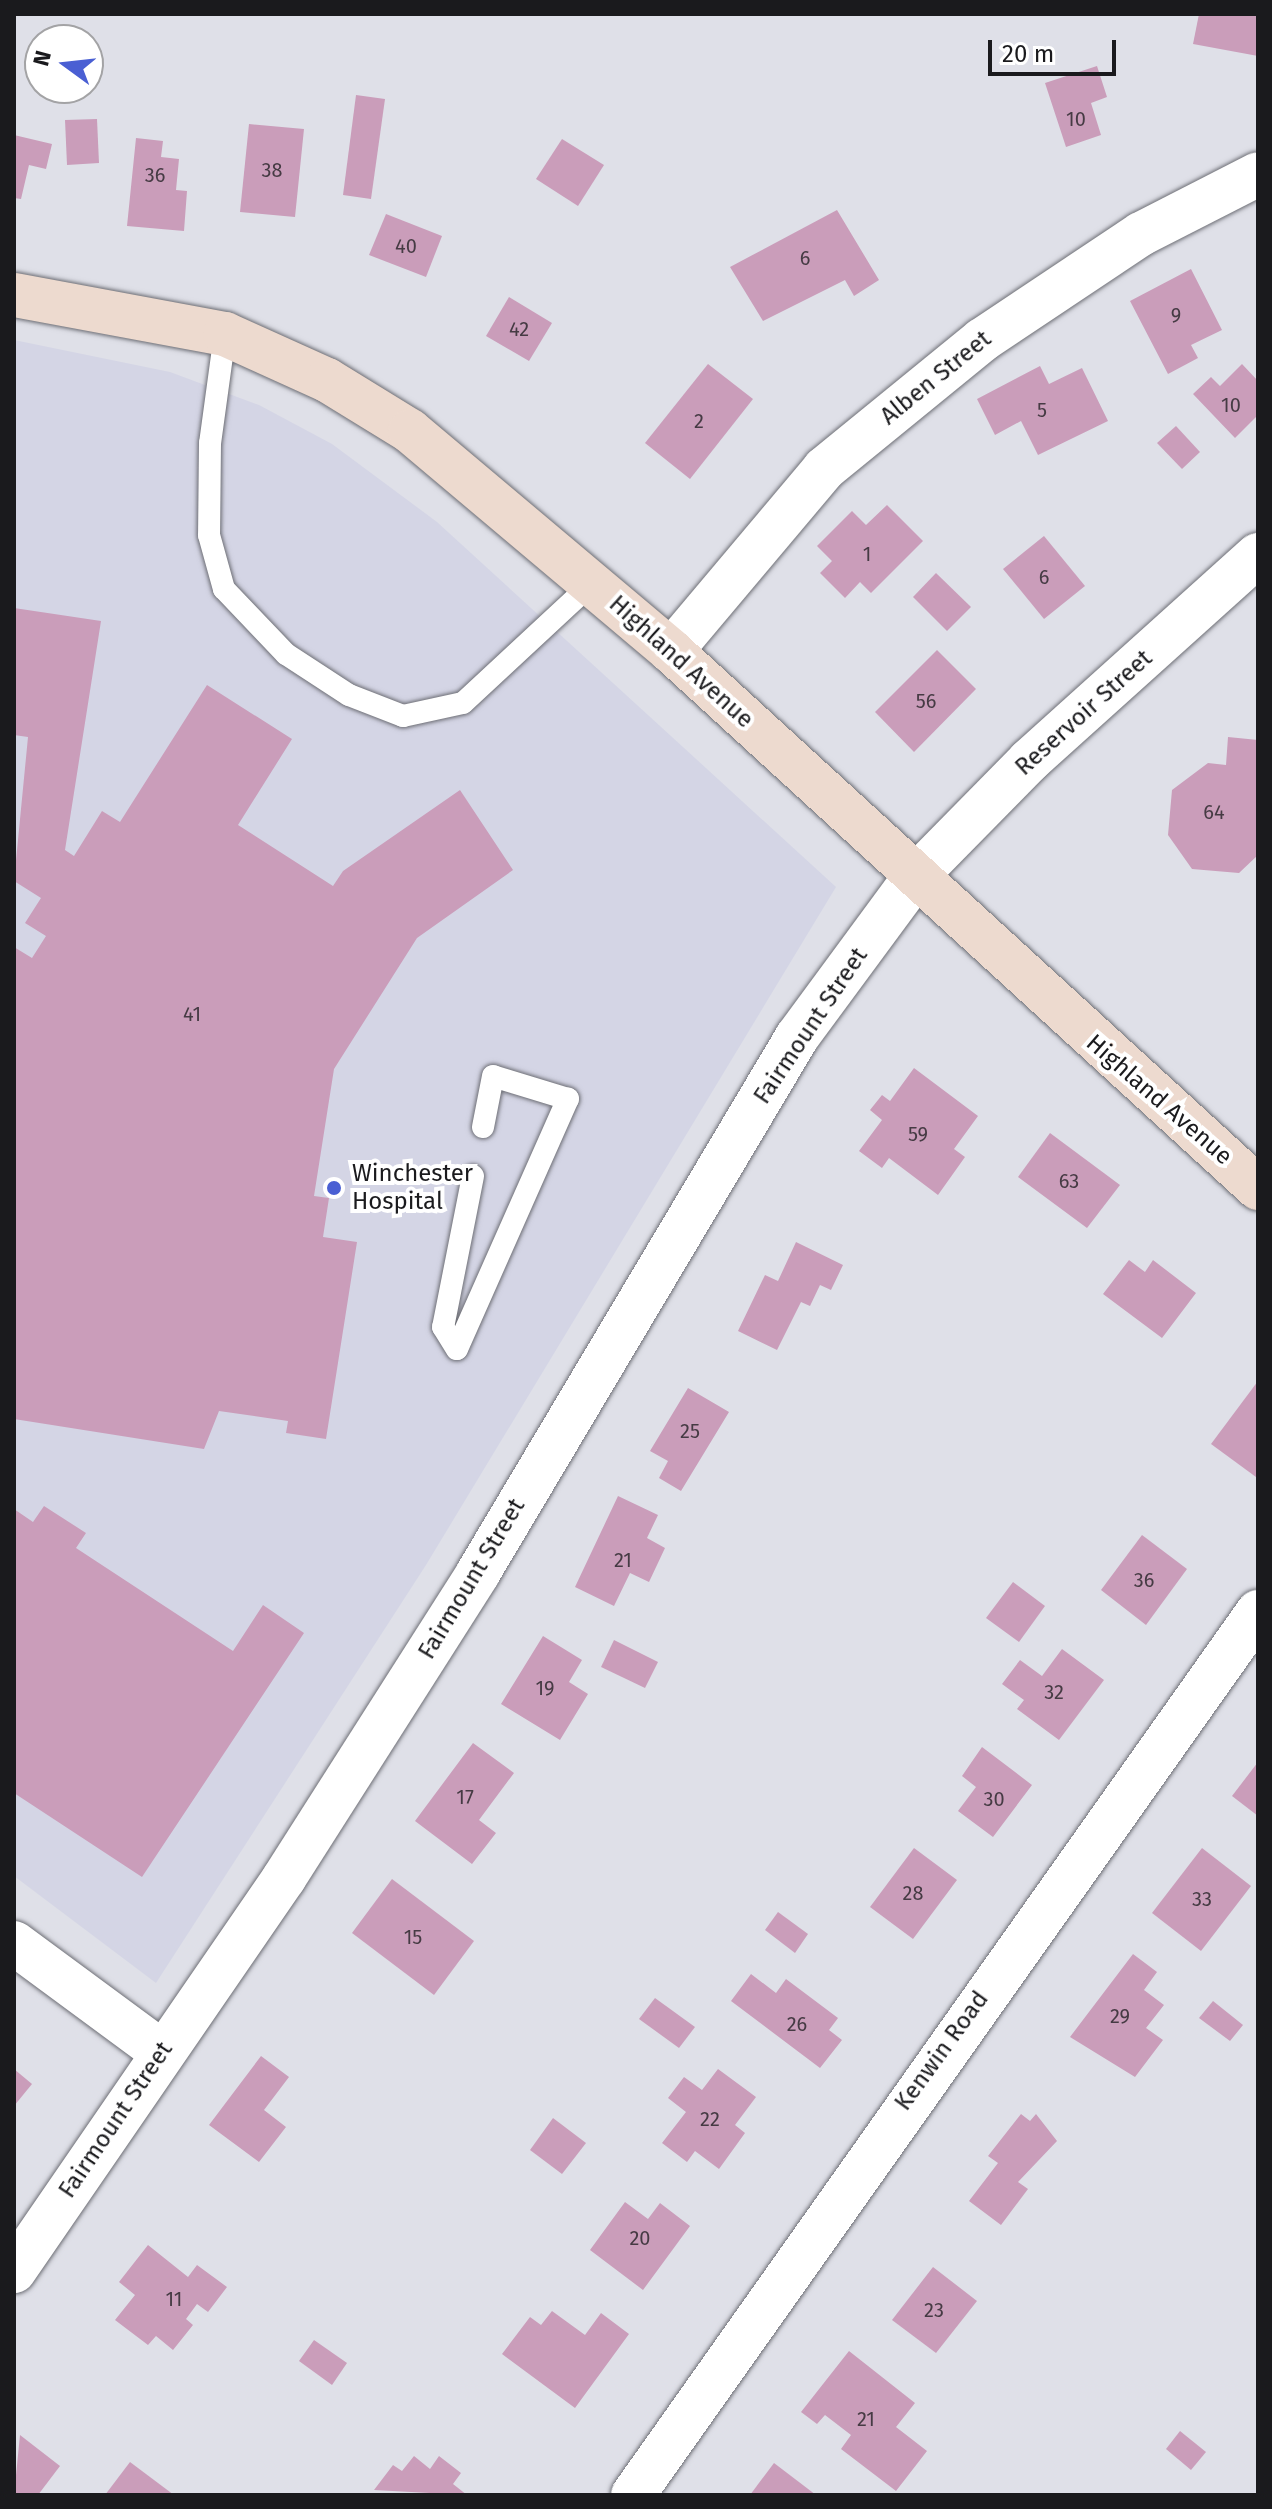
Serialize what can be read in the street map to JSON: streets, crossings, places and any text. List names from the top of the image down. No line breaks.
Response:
{"streets":{"main road":["Highland Avenue"],"street":["Alben Street","Reservoir Street","Fairmount Street","Kenwin Road"]},"crossings":[["Alben Street","Highland Avenue"],["Highland Avenue","Reservoir Street"],["Highland Avenue","Fairmount Street"],["Reservoir Street","Fairmount Street"]],"places":["Winchester Hospital"],"house_numbers":["10","38","36","40","6","9","42","10","5","2","1","6","56","64","41","59","63","25","21","36","19","32","17","30","28","33","15","29","26","22","20","11","23","21"],"scale_bar":"20 m","north":"left"}
